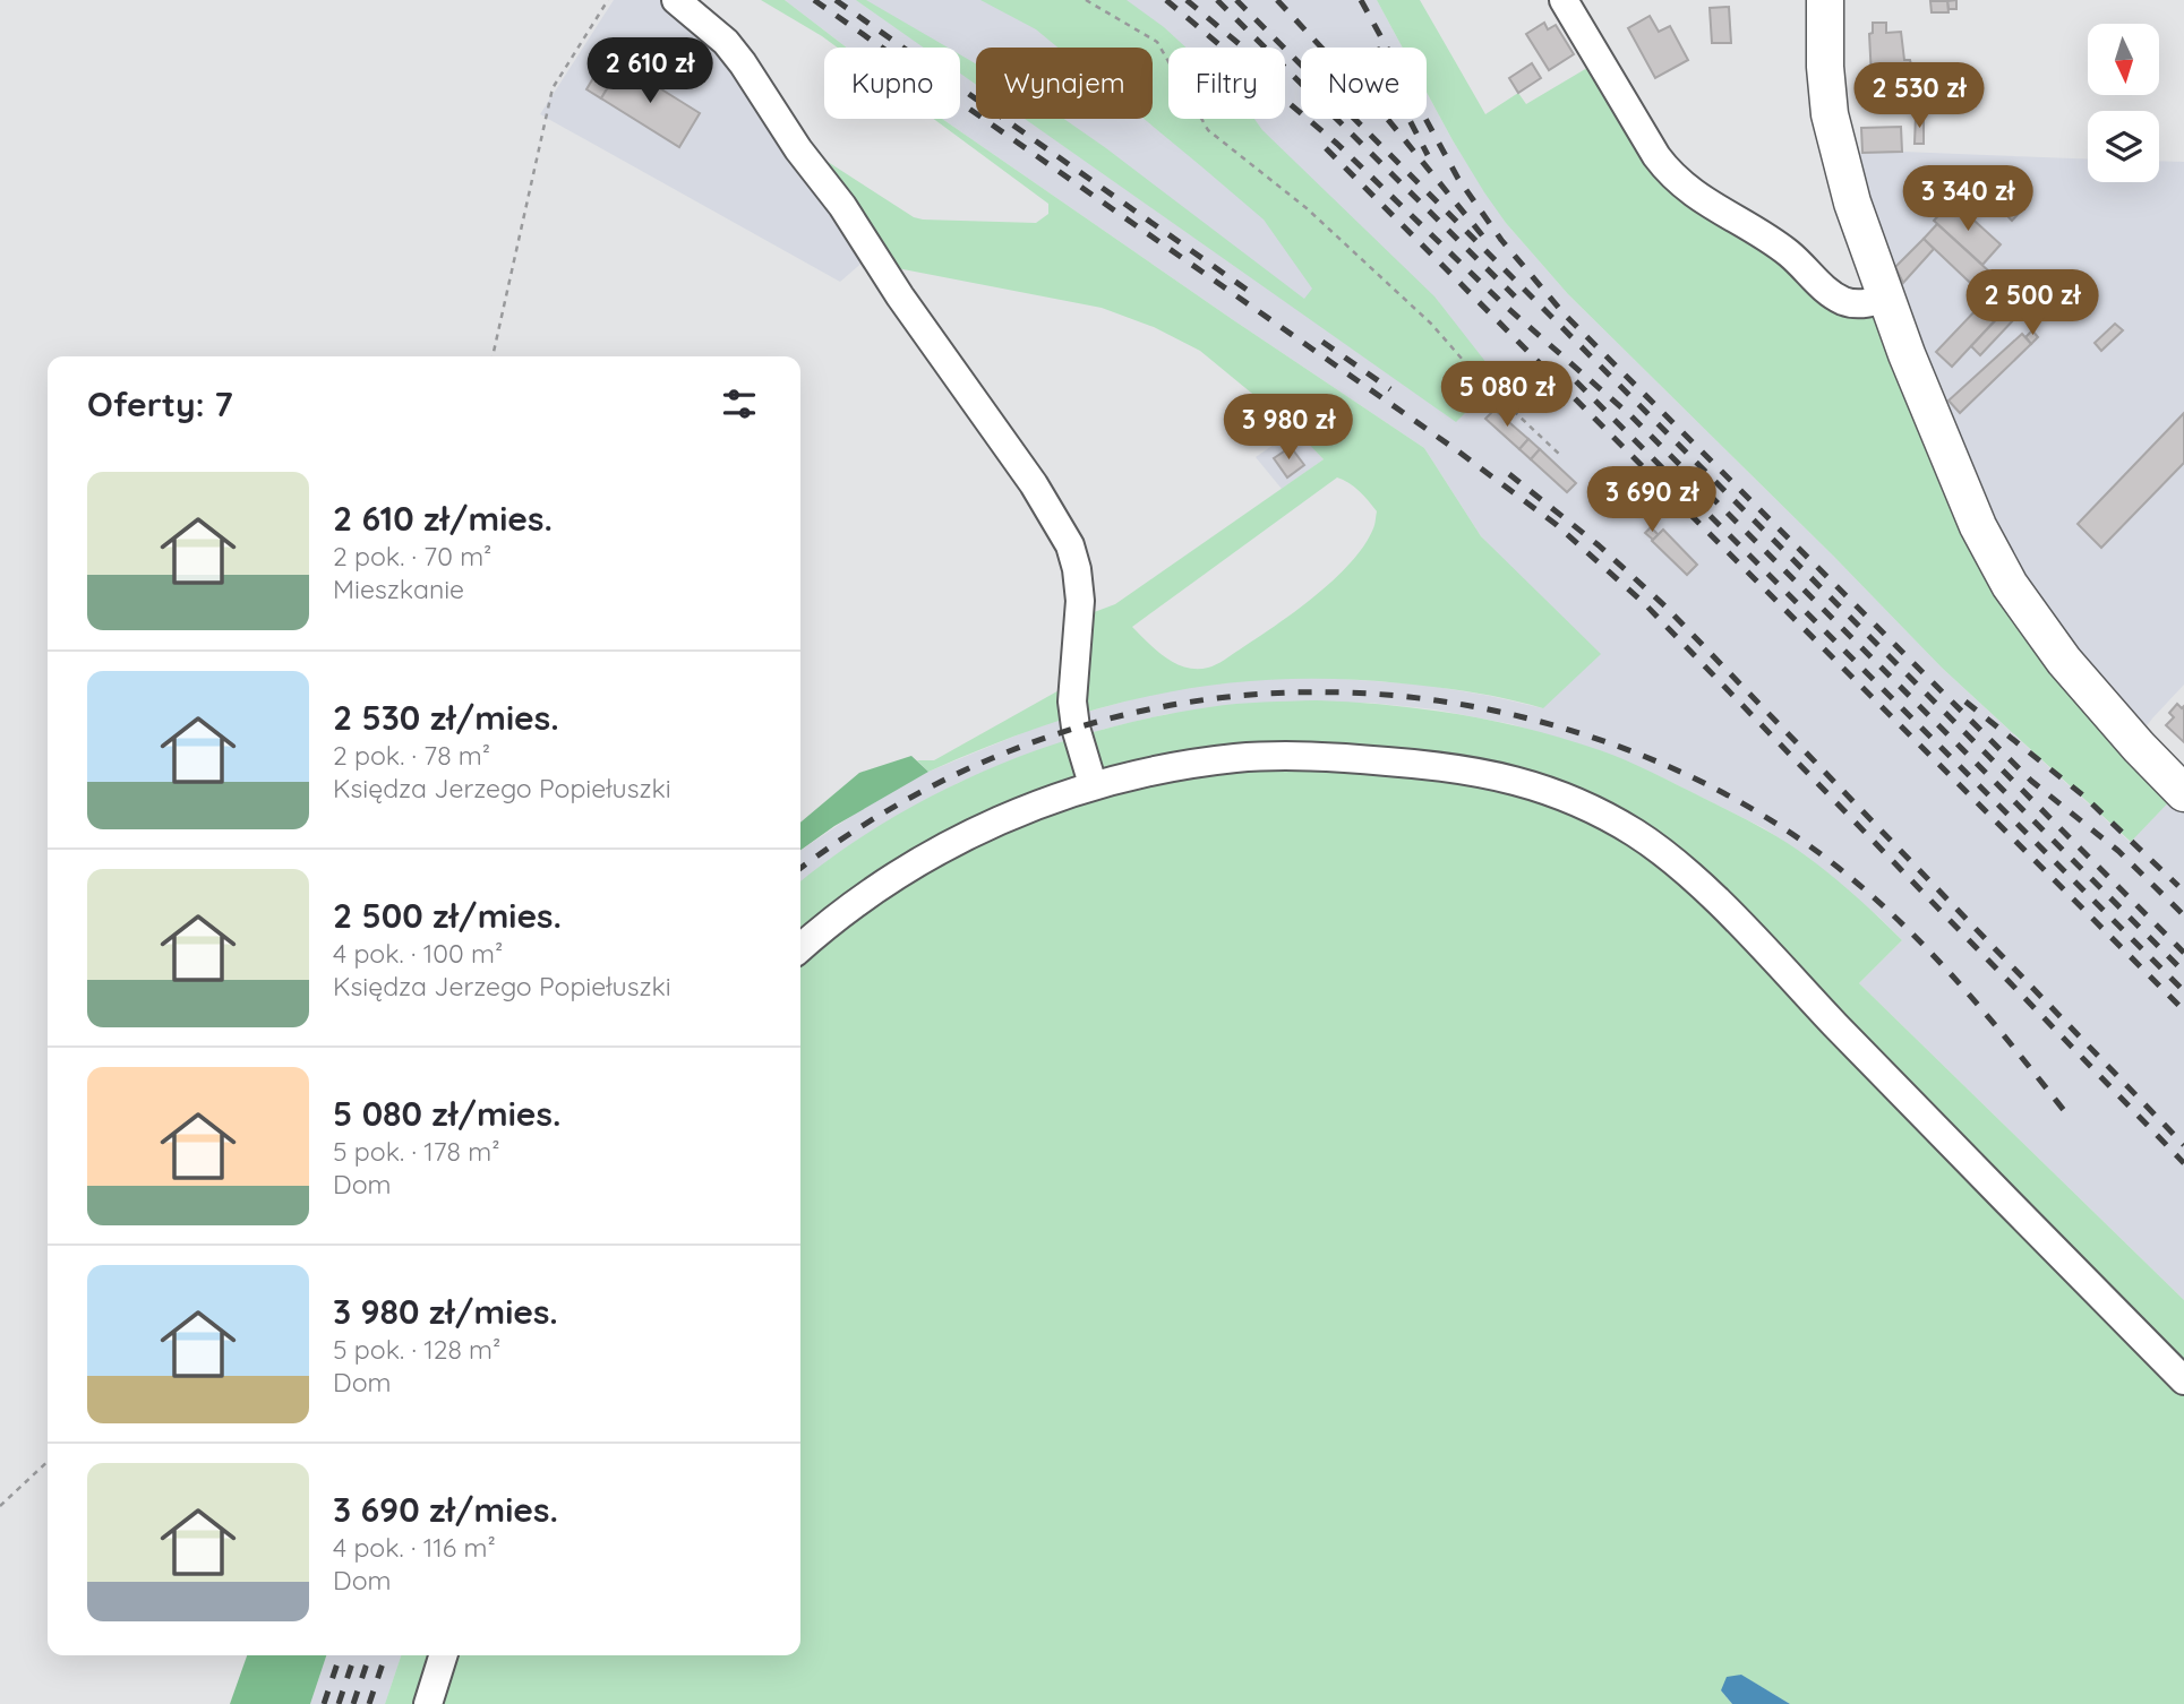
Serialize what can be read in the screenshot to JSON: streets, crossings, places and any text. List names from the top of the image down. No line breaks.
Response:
{"north":"bottom","page":{"price":["2 610 zł","2 530 zł","3 340 zł","2 500 zł","5 080 zł","3 980 zł","3 690 zł"],"chip":["Kupno","Wynajem","Filtry","Nowe"],"heading":"Oferty: 7","list":[{"name":"2 610 zł/mies.","note":"2 pok. · 70 m² · Mieszkanie"},{"name":"2 530 zł/mies.","note":"2 pok. · 78 m² · Księdza Jerzego Popiełuszki"},{"name":"2 500 zł/mies.","note":"4 pok. · 100 m² · Księdza Jerzego Popiełuszki"},{"name":"5 080 zł/mies.","note":"5 pok. · 178 m² · Dom"},{"name":"3 980 zł/mies.","note":"5 pok. · 128 m² · Dom"},{"name":"3 690 zł/mies.","note":"4 pok. · 116 m² · Dom"}]}}
